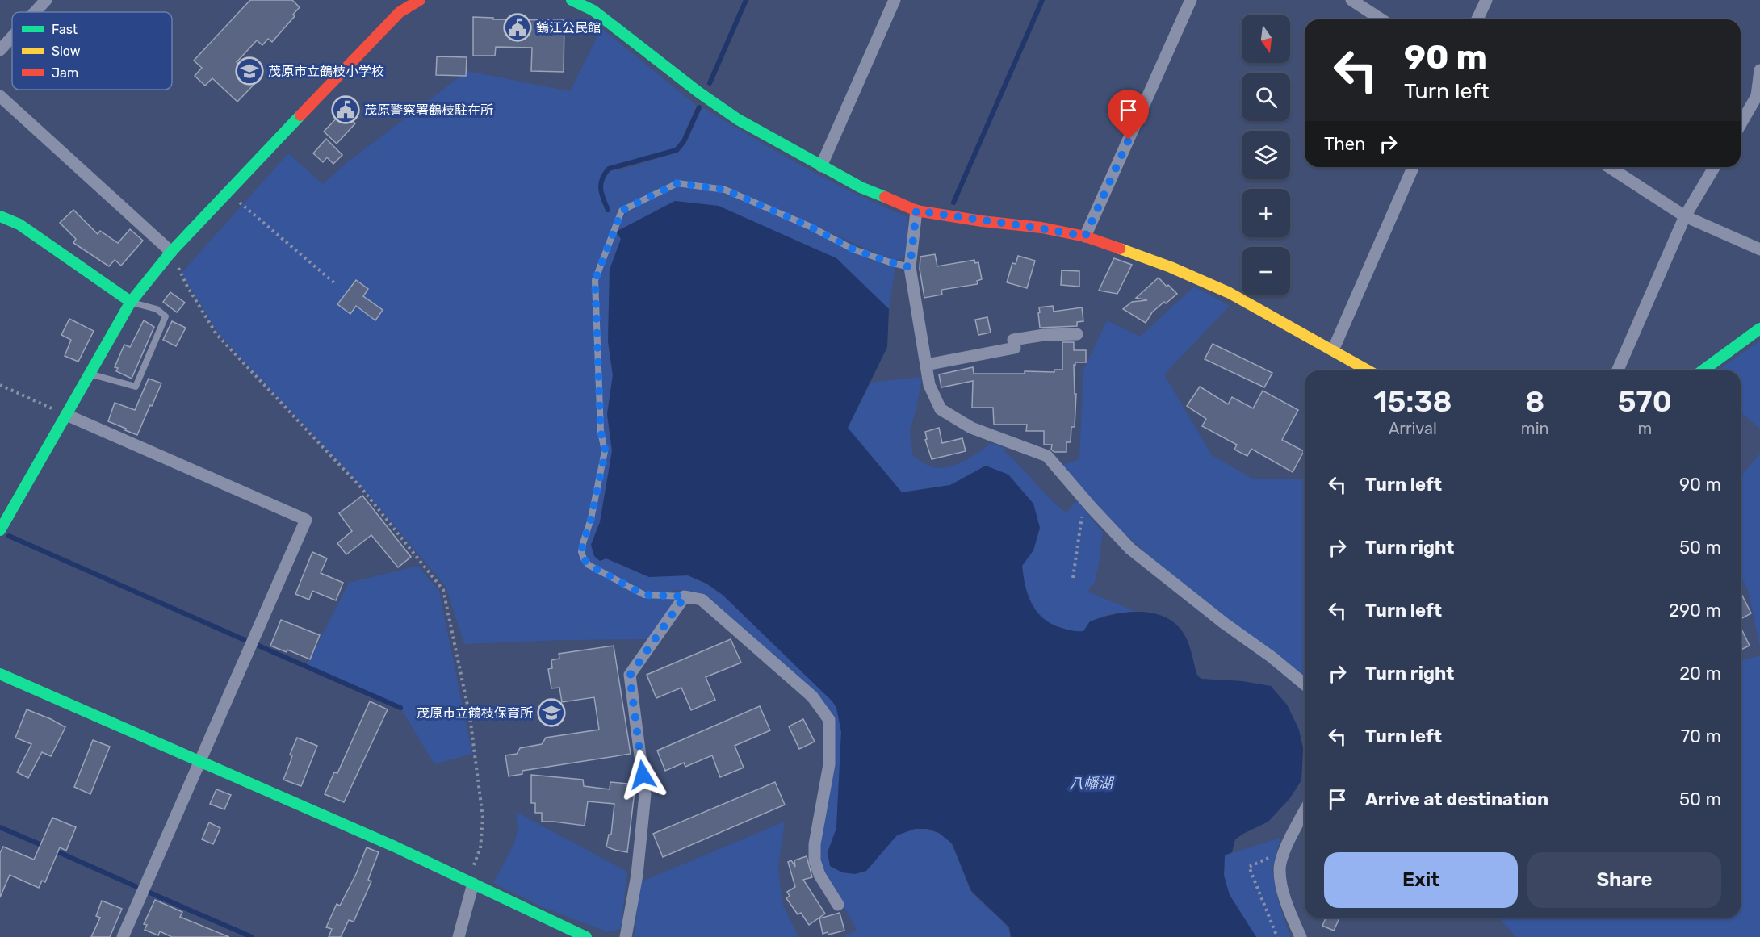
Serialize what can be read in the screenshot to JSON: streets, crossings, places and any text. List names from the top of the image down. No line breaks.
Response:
{"water":["八幡湖"],"places":{"public building":["鶴江公民館","茂原警察署鶴枝駐在所"],"school or university":["茂原市立鶴枝小学校","茂原市立鶴枝保育所"]},"legend":["Fast","Slow","Jam"],"north":"bottom","page":{"map_buttons":["+","−"],"turn":["90 m","Turn left"],"then":"Then","eta":["15:38","Arrival","8","min","570","m"],"list":[{"name":"Turn left","value":"90 m"},{"name":"Turn right","value":"50 m"},{"name":"Turn left","value":"290 m"},{"name":"Turn right","value":"20 m"},{"name":"Turn left","value":"70 m"},{"name":"Arrive at destination","value":"50 m"}],"buttons":["Exit","Share"]}}
